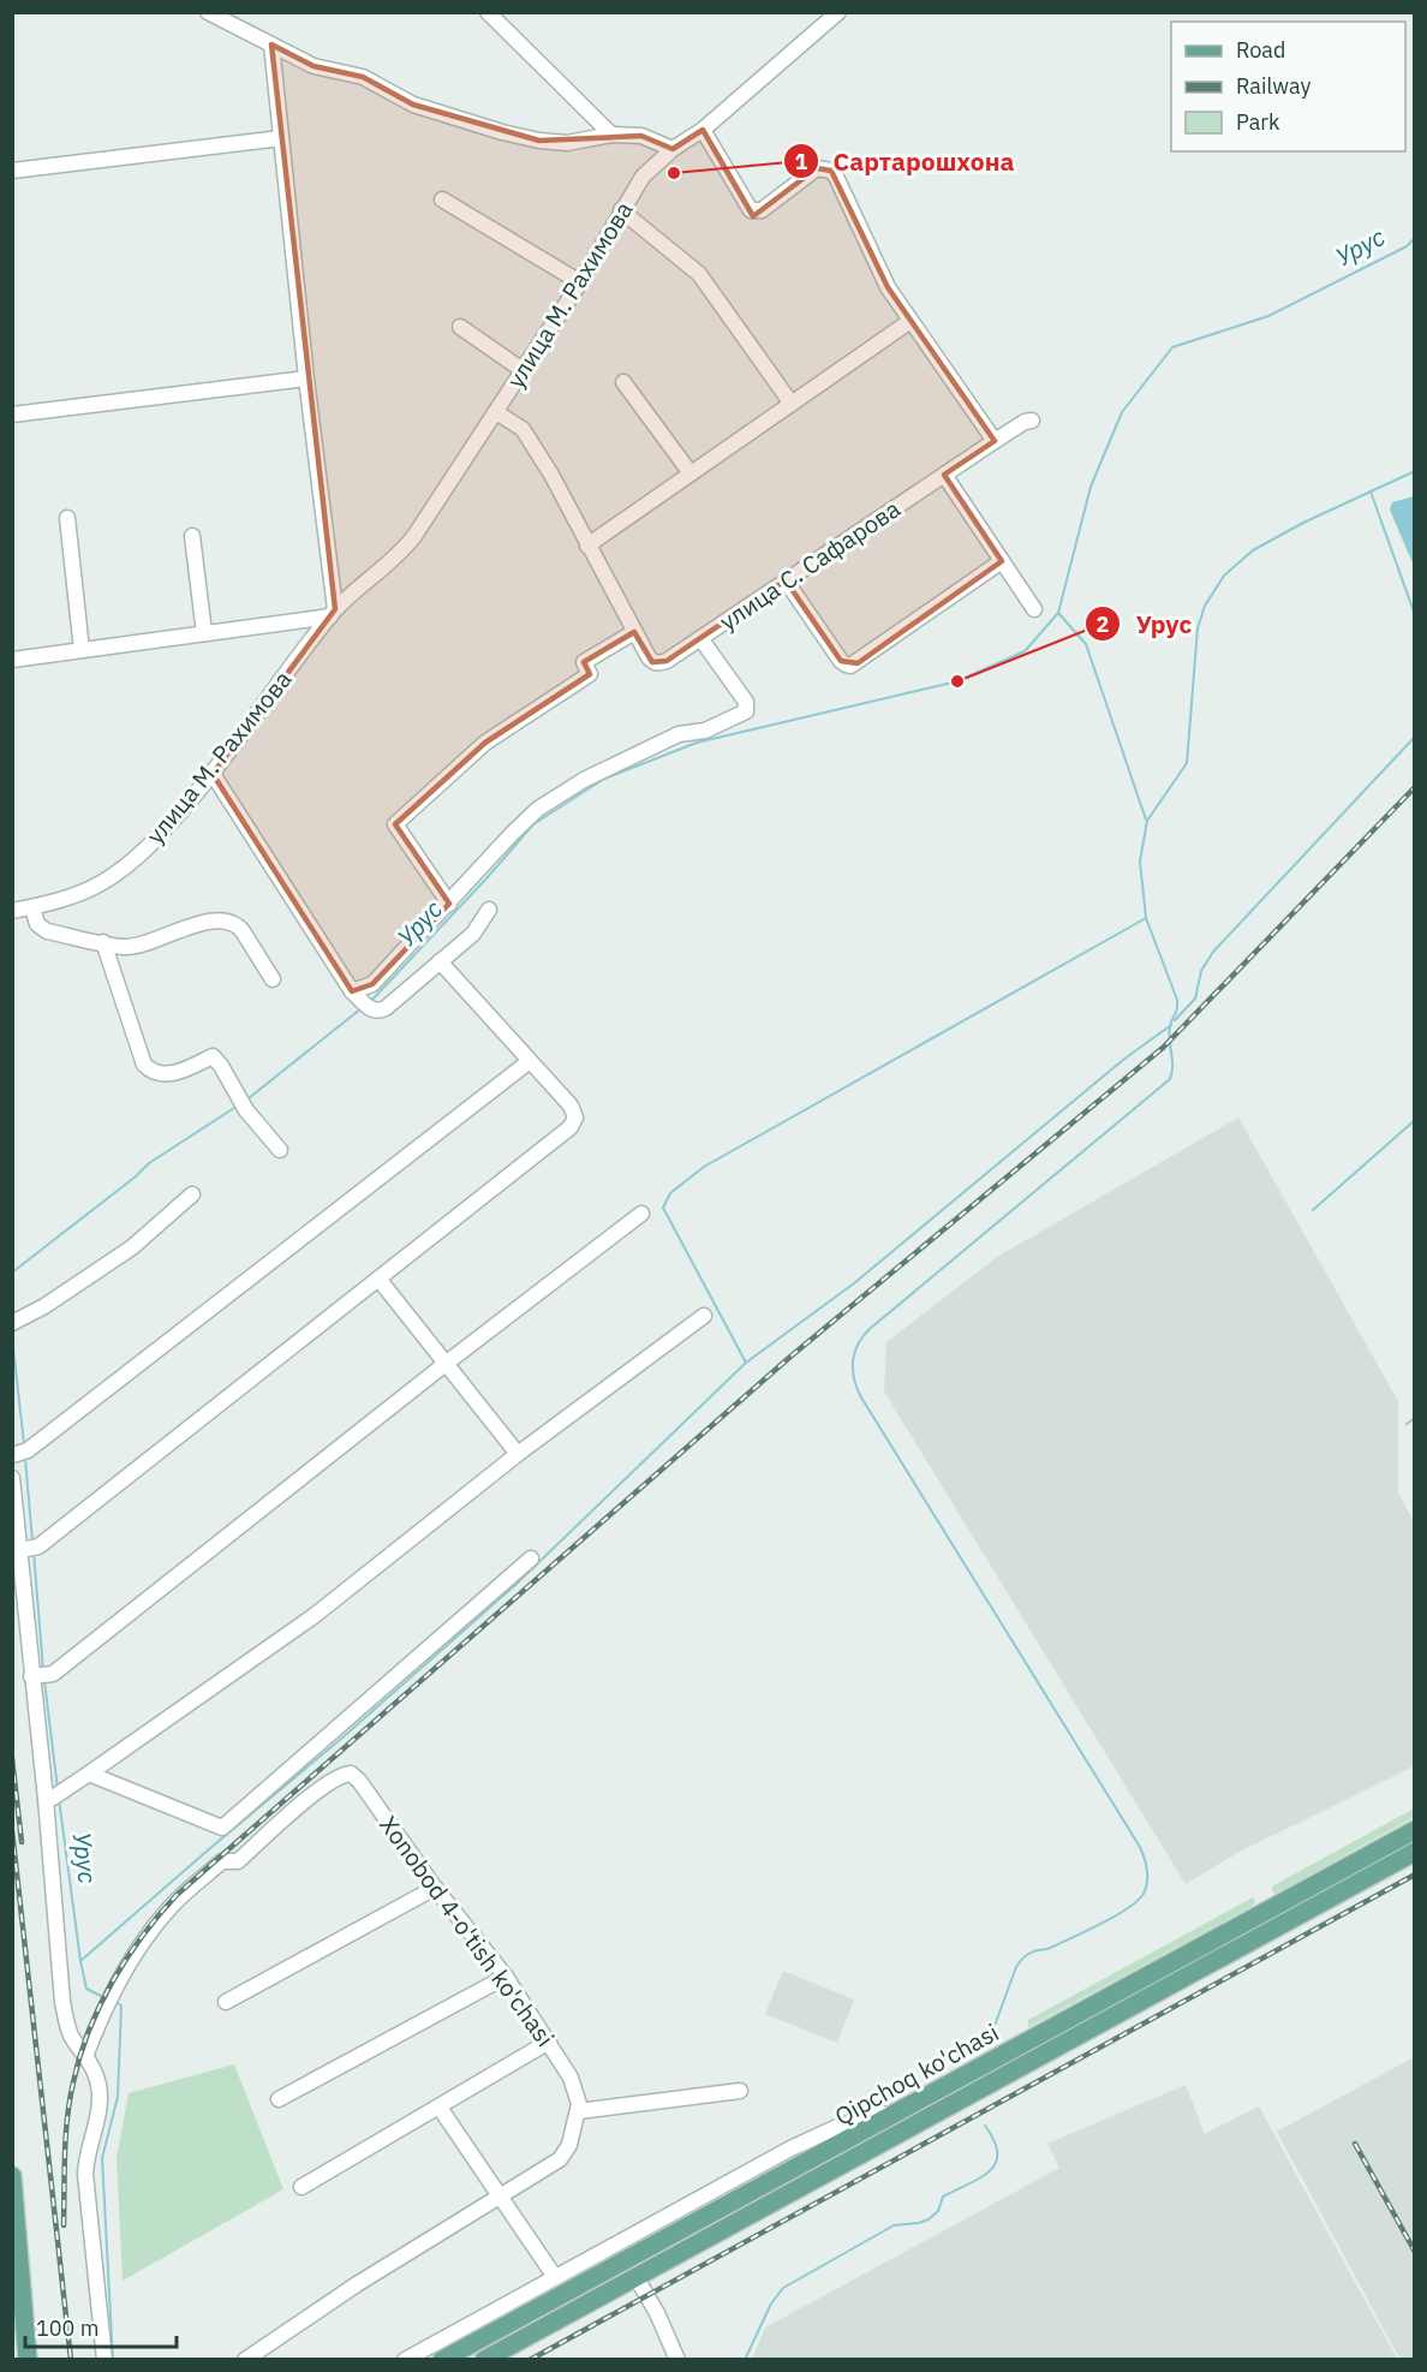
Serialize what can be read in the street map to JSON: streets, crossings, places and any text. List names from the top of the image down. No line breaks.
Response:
{"streets":{"main road":["Qipchoq ko'chasi"],"street":["улица М. Рахимова","улица С. Сафарова","Xonobod 4-o'tish ko'chasi"]},"crossings":[["улица М. Рахимова","улица С. Сафарова"]],"water":["Урус"],"places":["Сартарошхона","Урус"],"legend":["Road","Railway","Park"],"scale_bar":"100 m"}
